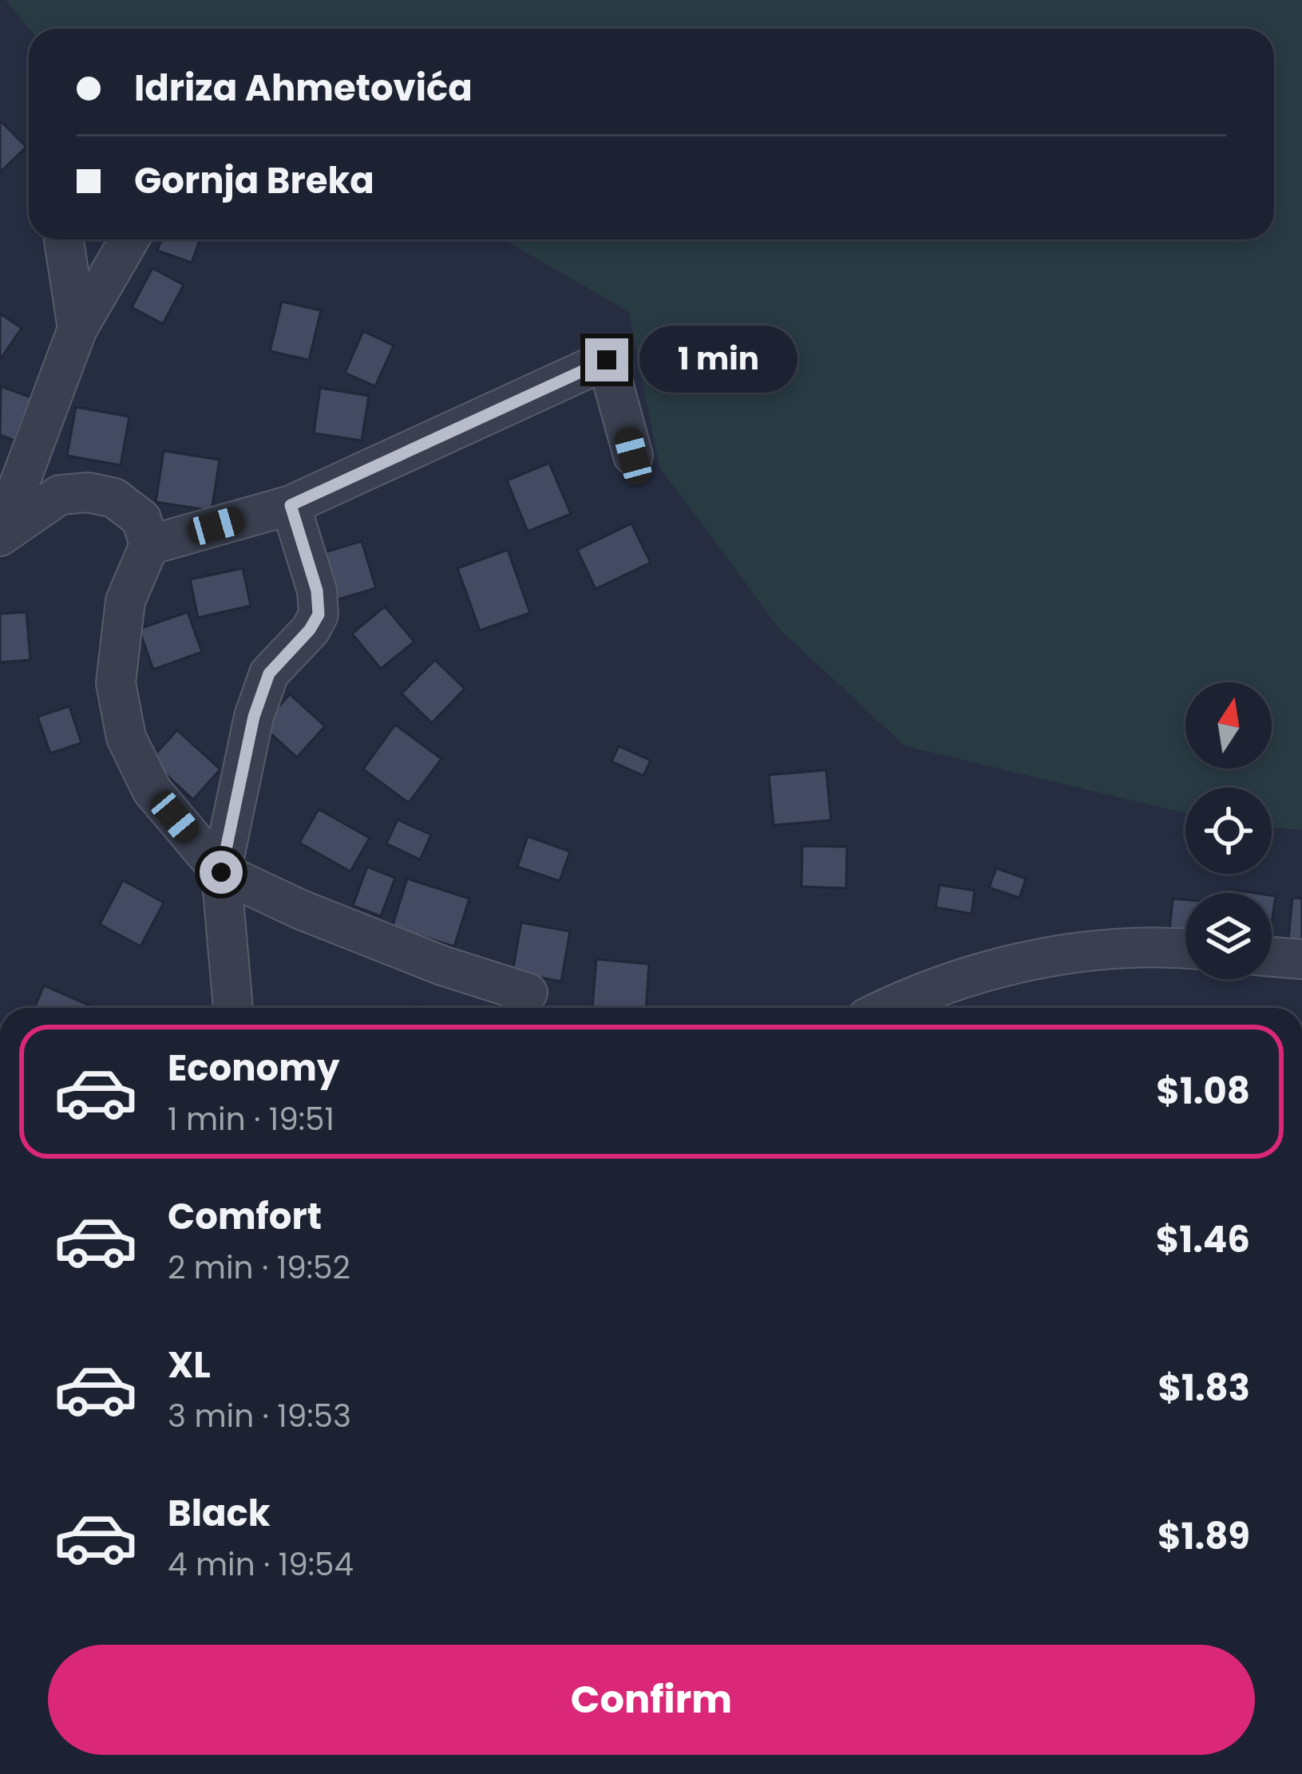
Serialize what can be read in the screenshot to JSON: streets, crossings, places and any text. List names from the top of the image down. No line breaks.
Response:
{"north":"top","page":{"banner":["Idriza Ahmetovića","Gornja Breka"],"bubble":"1 min","list":[{"name":"Economy","note":"1 min · 19:51","value":"$1.08"},{"name":"Comfort","note":"2 min · 19:52","value":"$1.46"},{"name":"XL","note":"3 min · 19:53","value":"$1.83"},{"name":"Black","note":"4 min · 19:54","value":"$1.89"}],"buttons":"Confirm"}}
